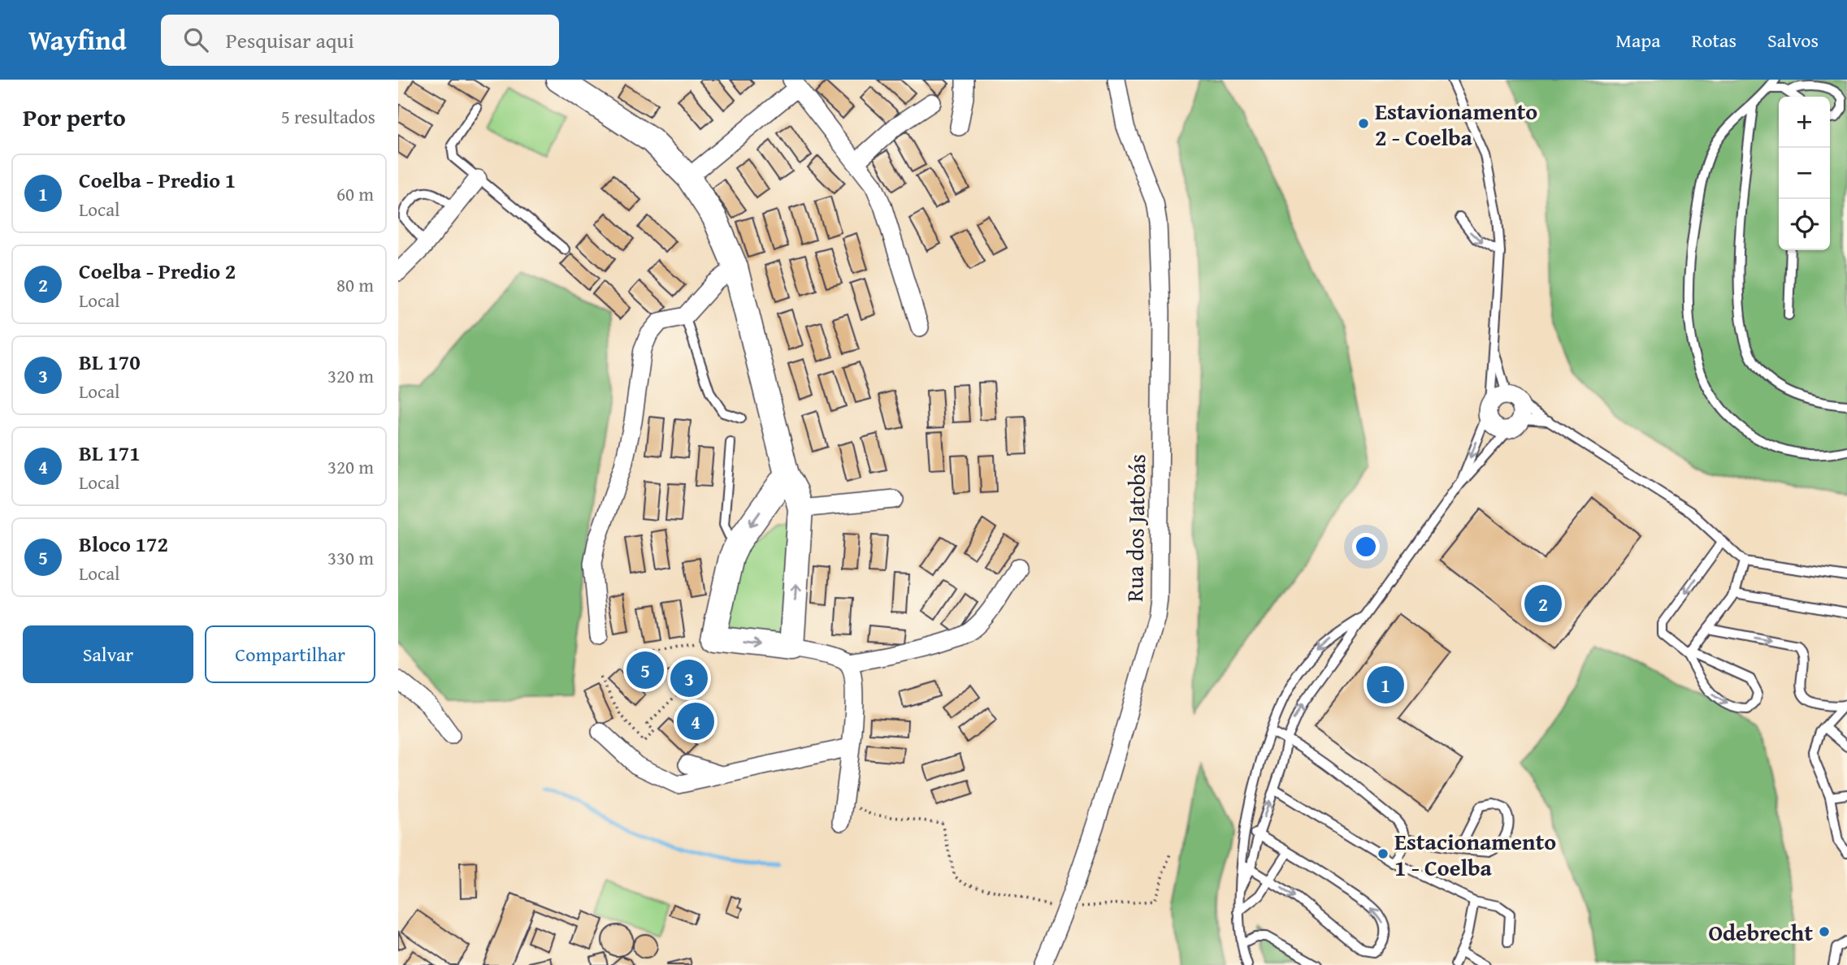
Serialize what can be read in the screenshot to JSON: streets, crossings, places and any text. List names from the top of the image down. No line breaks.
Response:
{"streets":{"street":["Rua dos Jatobás"]},"places":["Estavionamento 2 - Coelba","Estacionamento 1 - Coelba","Odebrecht"],"page":{"header":"Wayfind","search":"Pesquisar aqui","nav":["Mapa","Rotas","Salvos"],"heading":["Por perto","5 resultados"],"map_buttons":["+","−"],"list":[{"mark":"1","name":"Coelba - Predio 1","note":"Local","value":"60 m"},{"mark":"2","name":"Coelba - Predio 2","note":"Local","value":"80 m"},{"mark":"3","name":"BL 170","note":"Local","value":"320 m"},{"mark":"4","name":"BL 171","note":"Local","value":"320 m"},{"mark":"5","name":"Bloco 172","note":"Local","value":"330 m"}],"pins":["2","5","3","1","4"],"buttons":["Salvar","Compartilhar"]}}
